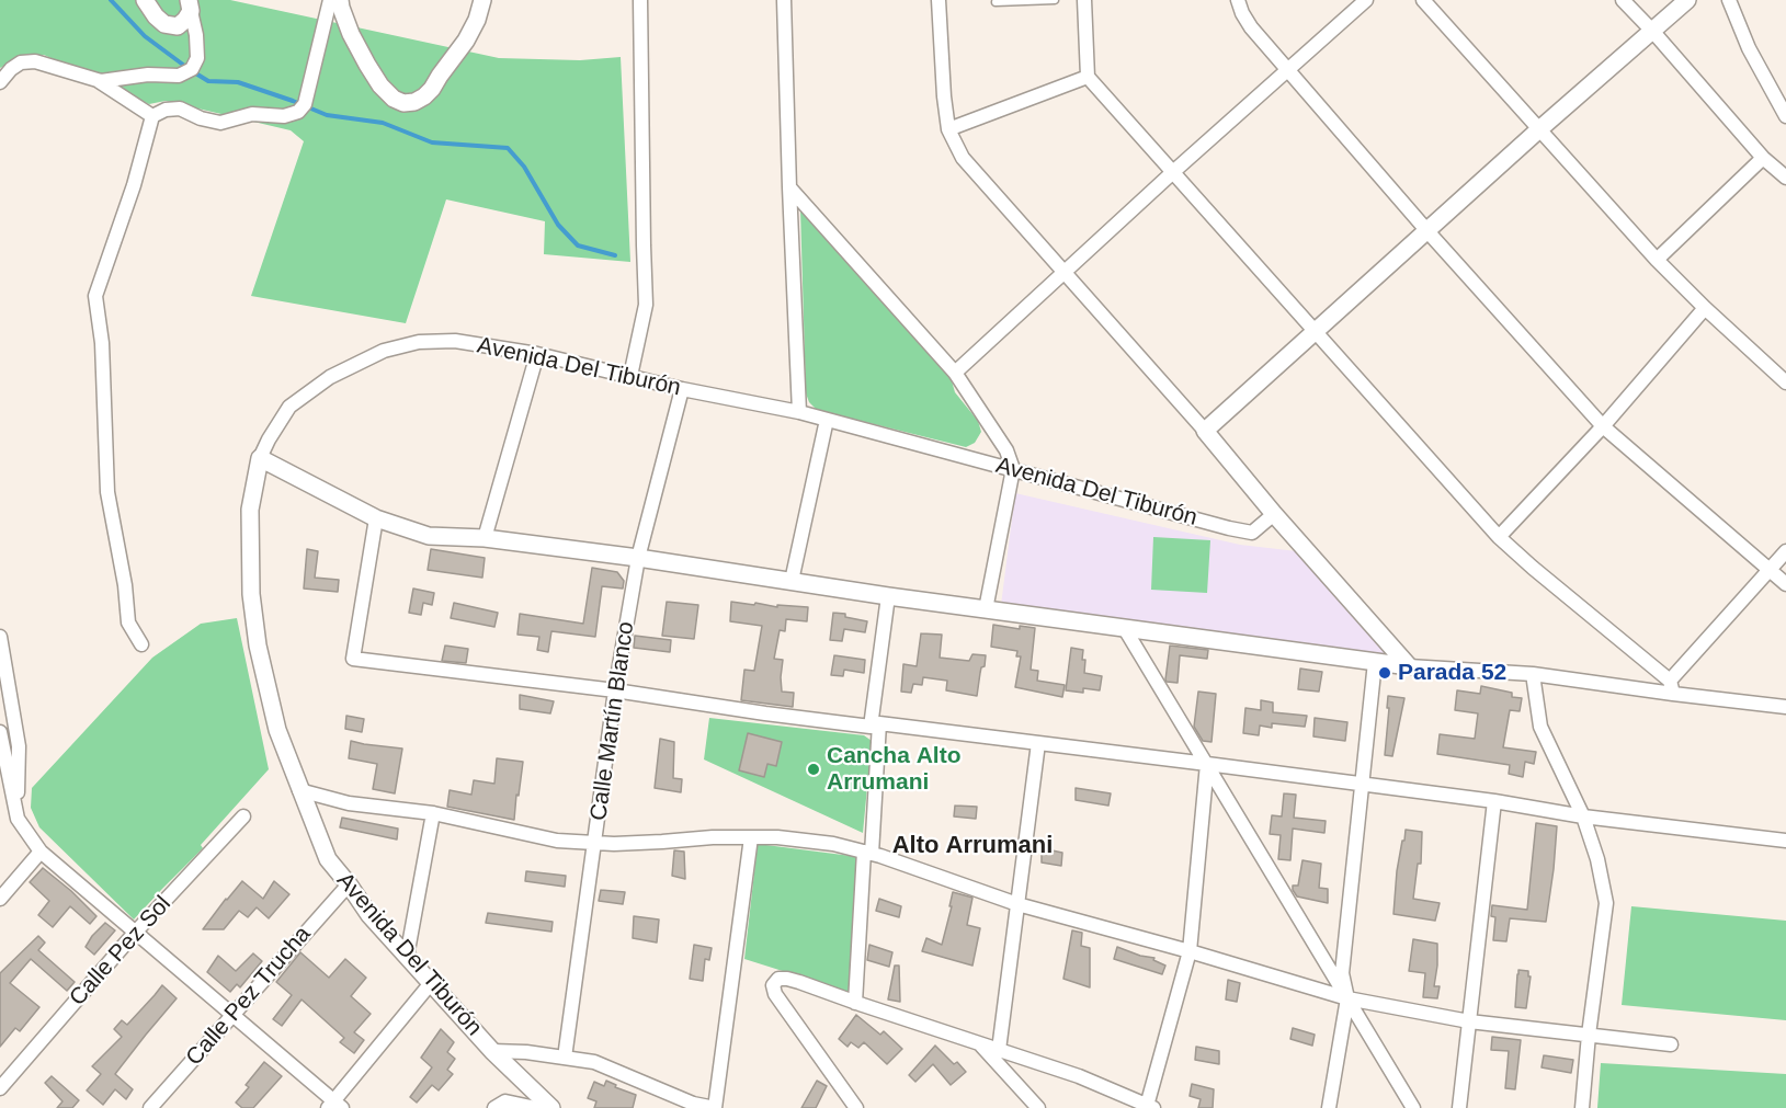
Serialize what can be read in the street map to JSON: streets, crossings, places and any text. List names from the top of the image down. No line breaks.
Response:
{"streets":{"street":["Avenida Del Tiburón","Calle Martín Blanco","Calle Pez Sol","Calle Pez Trucha"]},"crossings":[["Avenida Del Tiburón","Calle Martín Blanco"],["Avenida Del Tiburón","Calle Pez Trucha"]],"districts":["Alto Arrumani"],"places":["Parada 52","Cancha Alto Arrumani"]}
